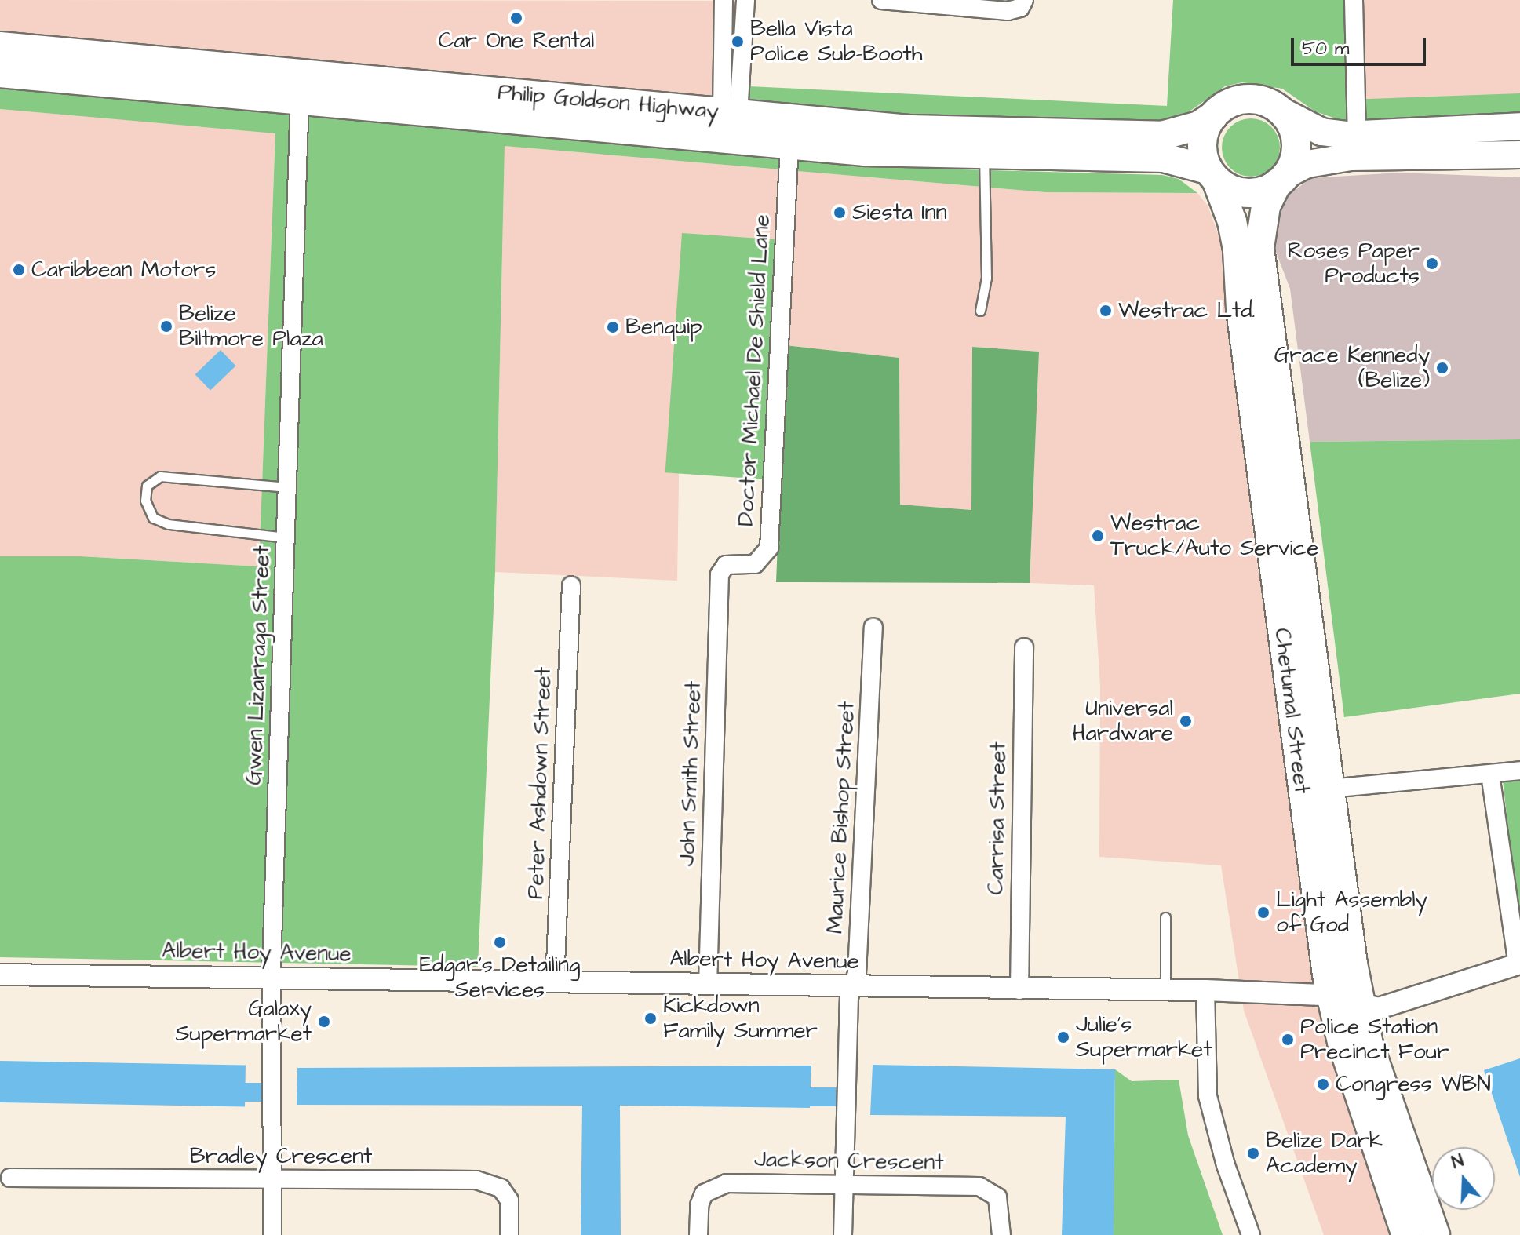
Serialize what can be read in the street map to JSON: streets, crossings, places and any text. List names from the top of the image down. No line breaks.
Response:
{"streets":{"highway":["Philip Goldson Highway","Chetumal Street"],"street":["Doctor Michael De Shield Lane","Gwen Lizarraga Street","John Smith Street","Peter Ashdown Street","Maurice Bishop Street","Carrisa Street","Albert Hoy Avenue","Bradley Crescent","Jackson Crescent"]},"crossings":[["Philip Goldson Highway","Doctor Michael De Shield Lane"],["Philip Goldson Highway","Gwen Lizarraga Street"],["Philip Goldson Highway","Chetumal Street"],["Doctor Michael De Shield Lane","John Smith Street"],["Gwen Lizarraga Street","Albert Hoy Avenue"],["Gwen Lizarraga Street","Bradley Crescent"],["Chetumal Street","Albert Hoy Avenue"],["John Smith Street","Albert Hoy Avenue"],["Peter Ashdown Street","Albert Hoy Avenue"],["Maurice Bishop Street","Albert Hoy Avenue"],["Maurice Bishop Street","Jackson Crescent"],["Carrisa Street","Albert Hoy Avenue"]],"places":["Car One Rental","Bella Vista Police Sub-Booth","Siesta Inn","Roses Paper Products","Caribbean Motors","Westrac Ltd.","Belize Biltmore Plaza","Benquip","Grace Kennedy (Belize)","Westrac Truck/Auto Service","Universal Hardware","Light Assembly of God","Edgar's Detailing Services","Kickdown Family Summer","Galaxy Supermarket","Julie's Supermarket","Police Station Precinct Four","Congress WBN","Belize Dark Academy"],"scale_bar":"50 m","north":"top"}
